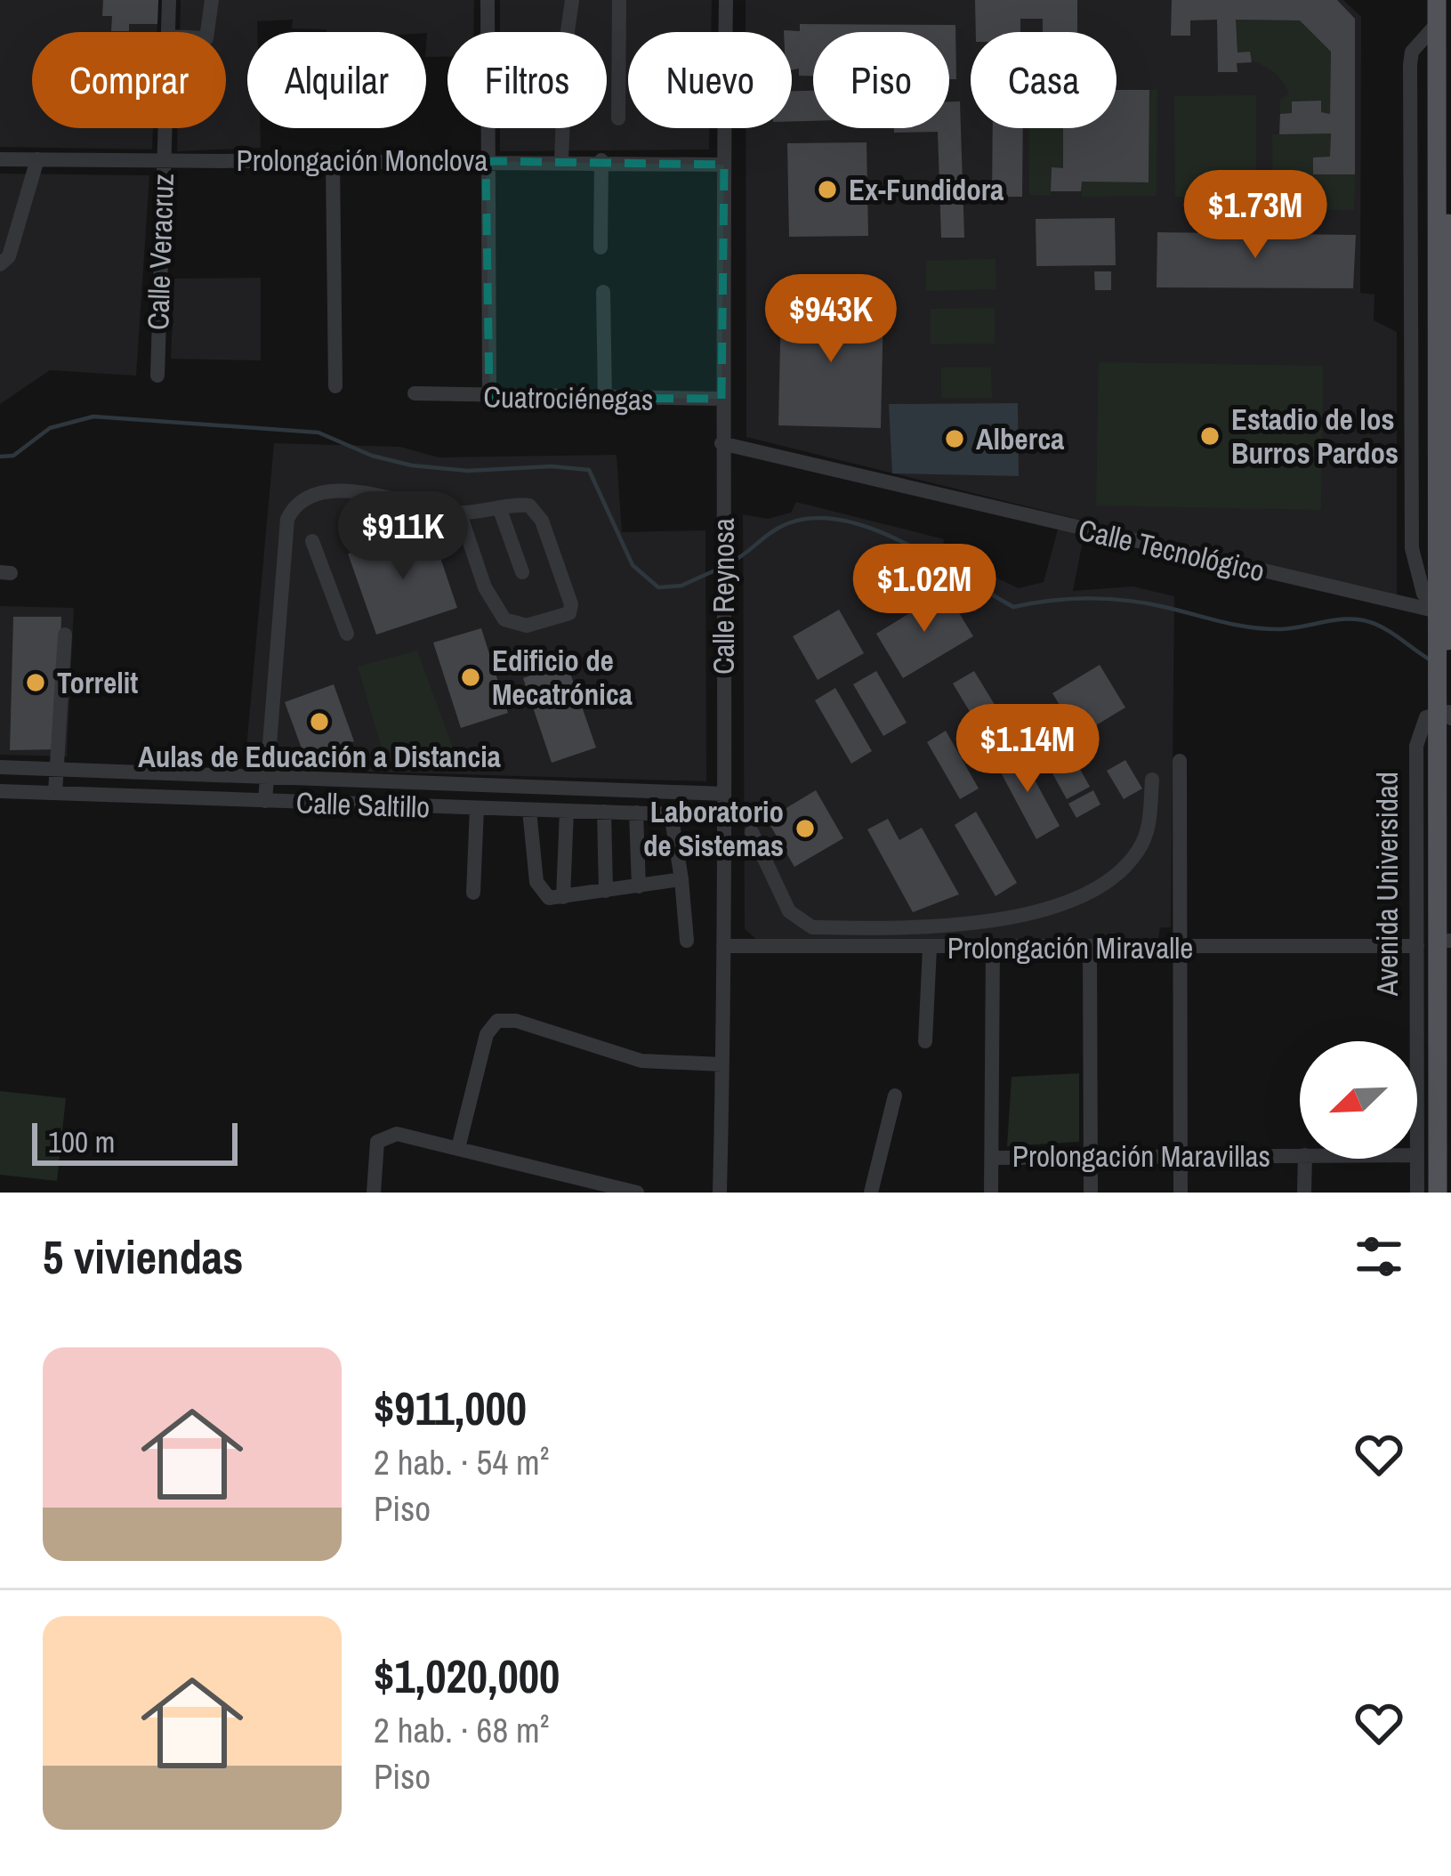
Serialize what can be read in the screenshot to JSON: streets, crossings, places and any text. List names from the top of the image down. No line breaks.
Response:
{"streets":{"main road":["Avenida Universidad"],"street":["Prolongación Monclova","Calle Veracruz","Cuatrociénegas","Calle Tecnológico","Calle Reynosa","Calle Saltillo","Prolongación Miravalle","Prolongación Maravillas"]},"crossings":[["Prolongación Monclova","Calle Veracruz"],["Prolongación Monclova","Calle Reynosa"],["Cuatrociénegas","Calle Reynosa"],["Calle Tecnológico","Calle Reynosa"],["Calle Tecnológico","Avenida Universidad"],["Calle Reynosa","Calle Saltillo"],["Calle Reynosa","Prolongación Miravalle"],["Avenida Universidad","Prolongación Miravalle"]],"places":["Ex-Fundidora","Estadio de los Burros Pardos","Alberca","Edificio de Mecatrónica","Torrelit","Aulas de Educación a Distancia","Laboratorio de Sistemas"],"scale_bar":"100 m","north":"bottom left","page":{"chip":["Comprar","Alquilar","Filtros","Nuevo","Piso","Casa"],"price":["$1.73M","$943K","$911K","$1.02M","$1.14M"],"scale":"100 m","heading":"5 viviendas","list":[{"name":"$911,000","note":"2 hab. · 54 m² · Piso"},{"name":"$1,020,000","note":"2 hab. · 68 m² · Piso"}]}}
